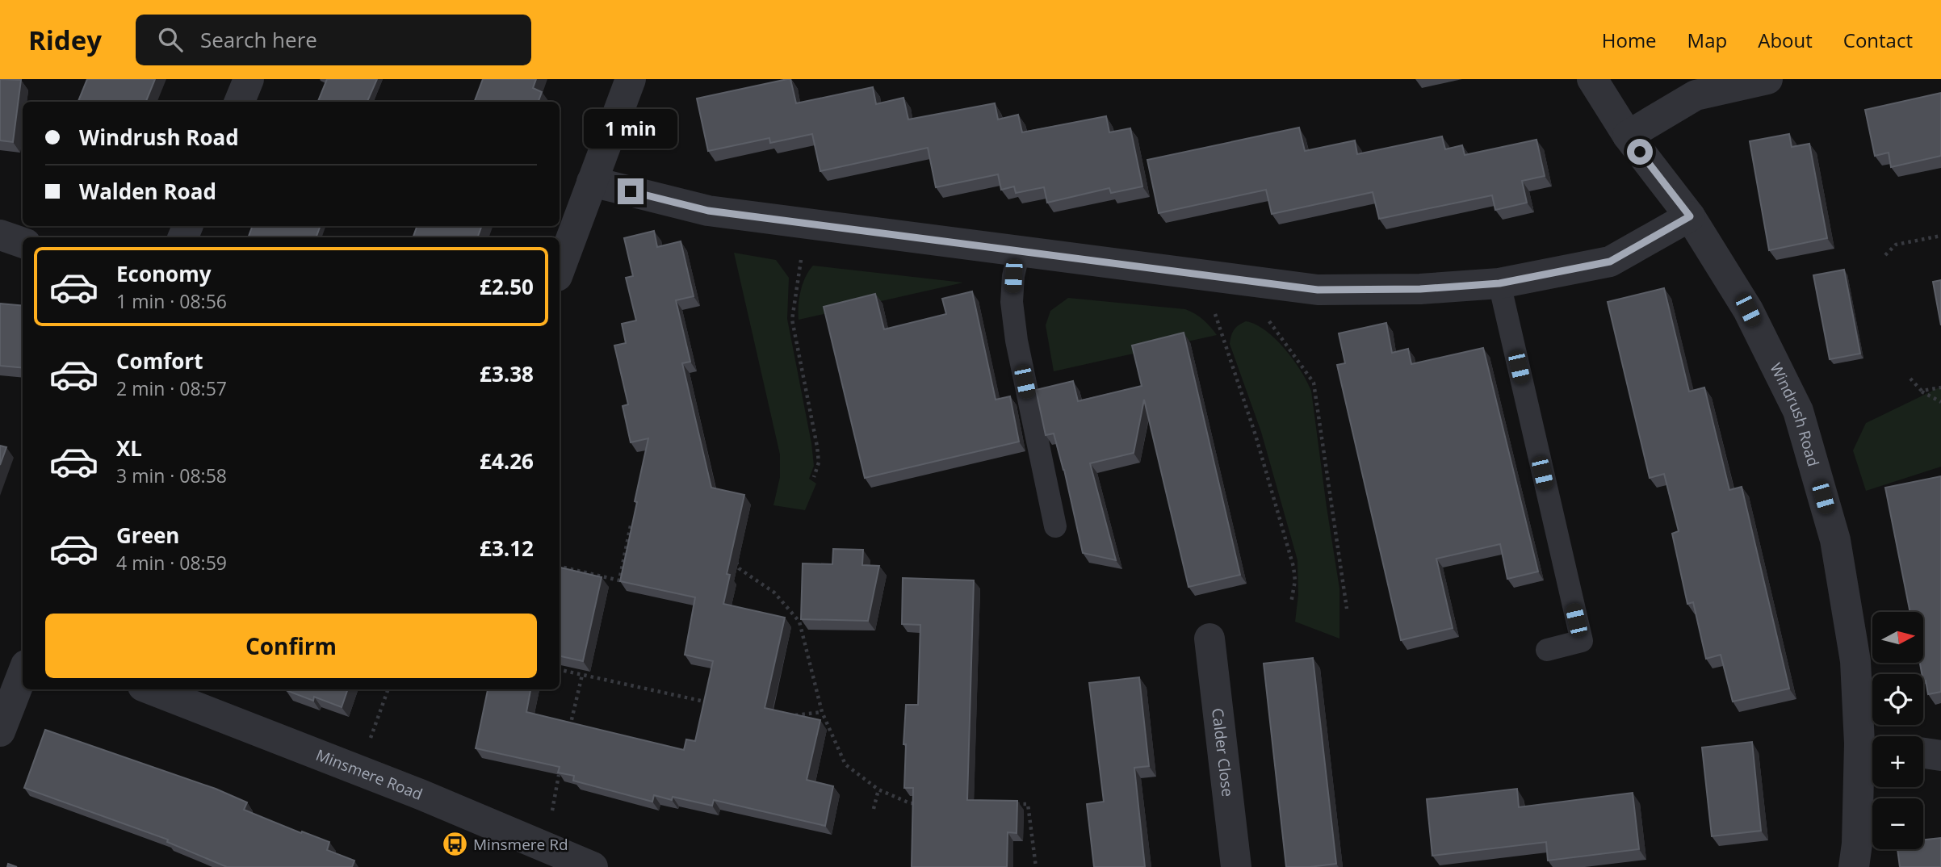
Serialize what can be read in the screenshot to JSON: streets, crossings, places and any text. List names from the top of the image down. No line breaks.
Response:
{"streets":{"street":["Windrush Road","Calder Close","Minsmere Road"]},"places":{"bus stop":["Minsmere Rd"]},"north":"right","page":{"header":"Ridey","search":"Search here","nav":["Home","Map","About","Contact"],"banner":["Windrush Road","Walden Road"],"bubble":"1 min","list":[{"name":"Economy","note":"1 min · 08:56","value":"£2.50"},{"name":"Comfort","note":"2 min · 08:57","value":"£3.38"},{"name":"XL","note":"3 min · 08:58","value":"£4.26"},{"name":"Green","note":"4 min · 08:59","value":"£3.12"}],"buttons":"Confirm","map_buttons":["+","−"]}}
